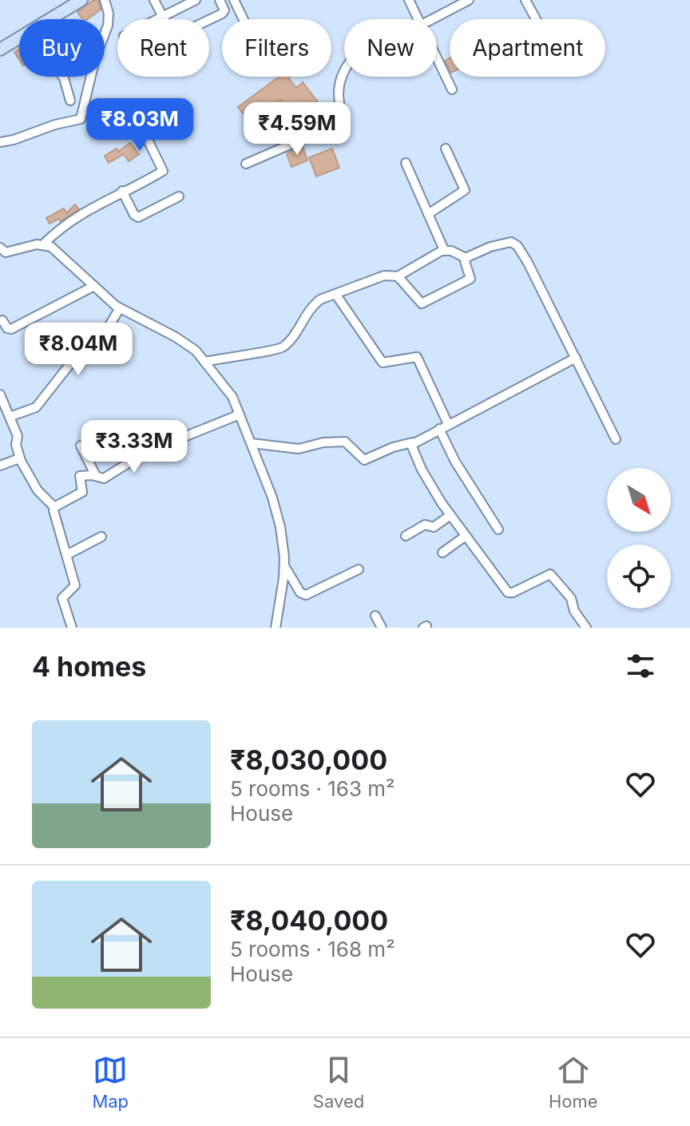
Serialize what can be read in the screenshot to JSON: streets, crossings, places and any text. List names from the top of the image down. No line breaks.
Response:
{"north":"bottom right","page":{"chip":["Buy","Rent","Filters","New","Apartment"],"price":["₹8.03M","₹4.59M","₹8.04M","₹3.33M"],"heading":"4 homes","list":[{"name":"₹8,030,000","note":"5 rooms · 163 m² · House"},{"name":"₹8,040,000","note":"5 rooms · 168 m² · House"}],"tabs":["Map","Saved","Home"]}}
